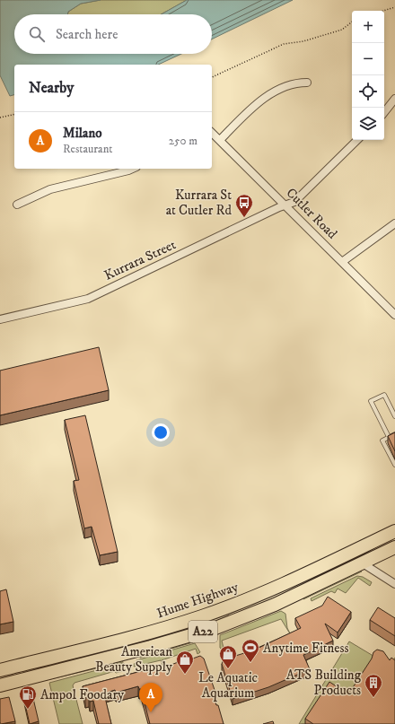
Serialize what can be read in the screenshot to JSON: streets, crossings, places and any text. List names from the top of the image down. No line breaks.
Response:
{"streets":{"highway":["Hume Highway","A22"],"street":["Cutler Road","Kurrara Street"]},"crossings":[["Cutler Road","Kurrara Street"]],"places":{"bus stop":["Kurrara St at Cutler Rd"],"sports":["Anytime Fitness"],"shop":["Le Aquatic Aquarium","American Beauty Supply"],"building":["ATS Building Products"],"fuel station":["Ampol Foodary"]},"page":{"map_buttons":["+","−"],"search":"Search here","heading":"Nearby","list":[{"mark":"A","name":"Milano","note":"Restaurant","value":"250 m"}],"pins":"A"}}
